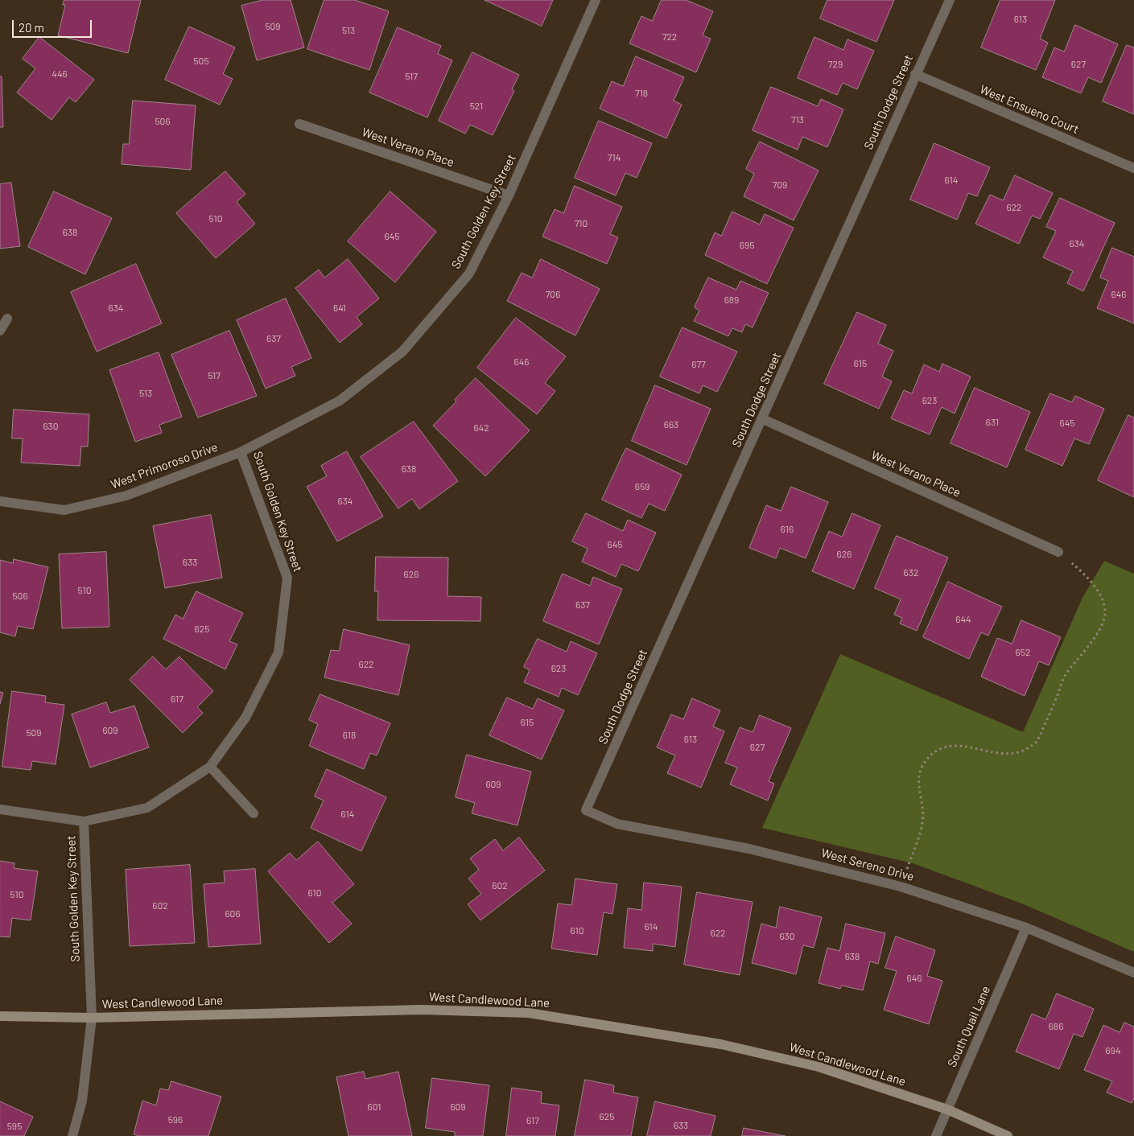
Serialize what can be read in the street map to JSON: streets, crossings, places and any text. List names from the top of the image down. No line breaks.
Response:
{"streets":{"street":["South Dodge Street","West Ensueno Court","West Verano Place","South Golden Key Street","West Primoroso Drive","West Sereno Drive","West Candlewood Lane","South Quail Lane"]},"crossings":[["South Dodge Street","West Ensueno Court"],["South Dodge Street","West Verano Place"],["South Dodge Street","West Sereno Drive"],["West Verano Place","South Golden Key Street"],["South Golden Key Street","West Primoroso Drive"],["South Golden Key Street","West Candlewood Lane"],["West Sereno Drive","South Quail Lane"],["West Candlewood Lane","South Quail Lane"]],"house_numbers":["613","509","513","722","505","729","627","446","517","718","521","713","506","714","614","709","622","510","710","638","645","634","695","706","646","689","634","641","637","646","615","677","517","513","623","631","645","663","630","642","638","659","634","616","645","626","633","632","626","510","506","637","644","625","652","622","623","617","615","609","509","618","613","627","609","614","602","610","510","602","606","614","610","622","630","638","646","686","694","601","609","625","596","617","633","595"],"scale_bar":"20 m"}
